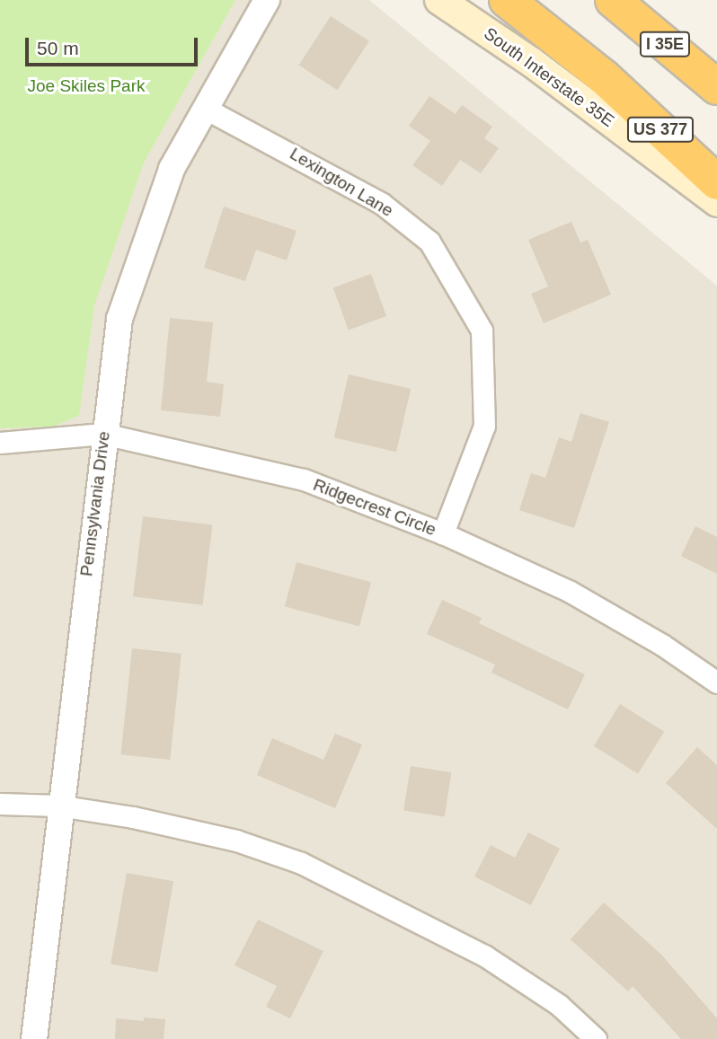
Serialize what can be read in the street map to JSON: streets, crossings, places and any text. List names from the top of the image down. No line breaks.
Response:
{"streets":{"highway":["I 35E","US 377"],"main road":["South Interstate 35E"],"street":["Lexington Lane","Pennsylvania Drive","Ridgecrest Circle"]},"crossings":[["Lexington Lane","Pennsylvania Drive"],["Lexington Lane","Ridgecrest Circle"],["Pennsylvania Drive","Ridgecrest Circle"]],"parks":["Joe Skiles Park"],"scale_bar":"50 m"}
